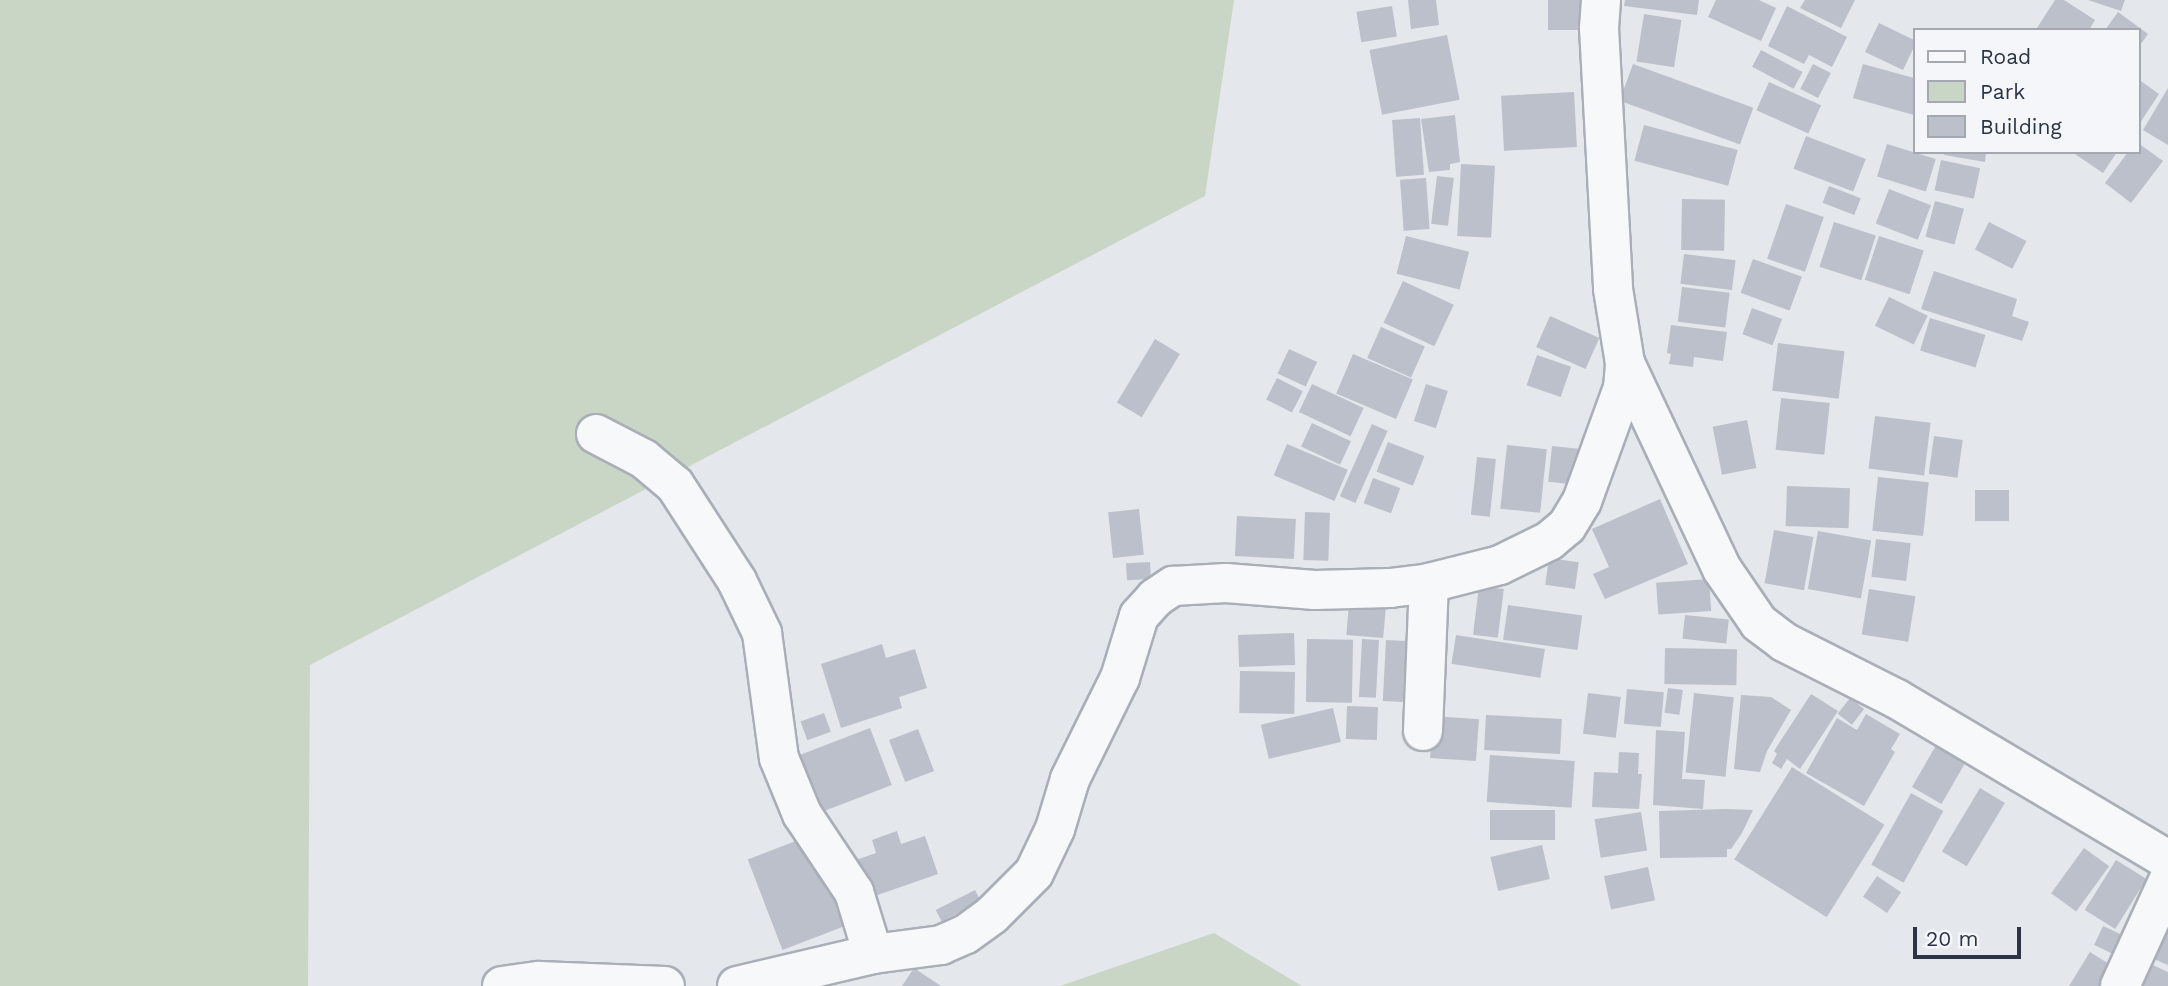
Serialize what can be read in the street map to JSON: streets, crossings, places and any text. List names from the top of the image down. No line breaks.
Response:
{"legend":["Road","Park","Building"],"scale_bar":"20 m"}
